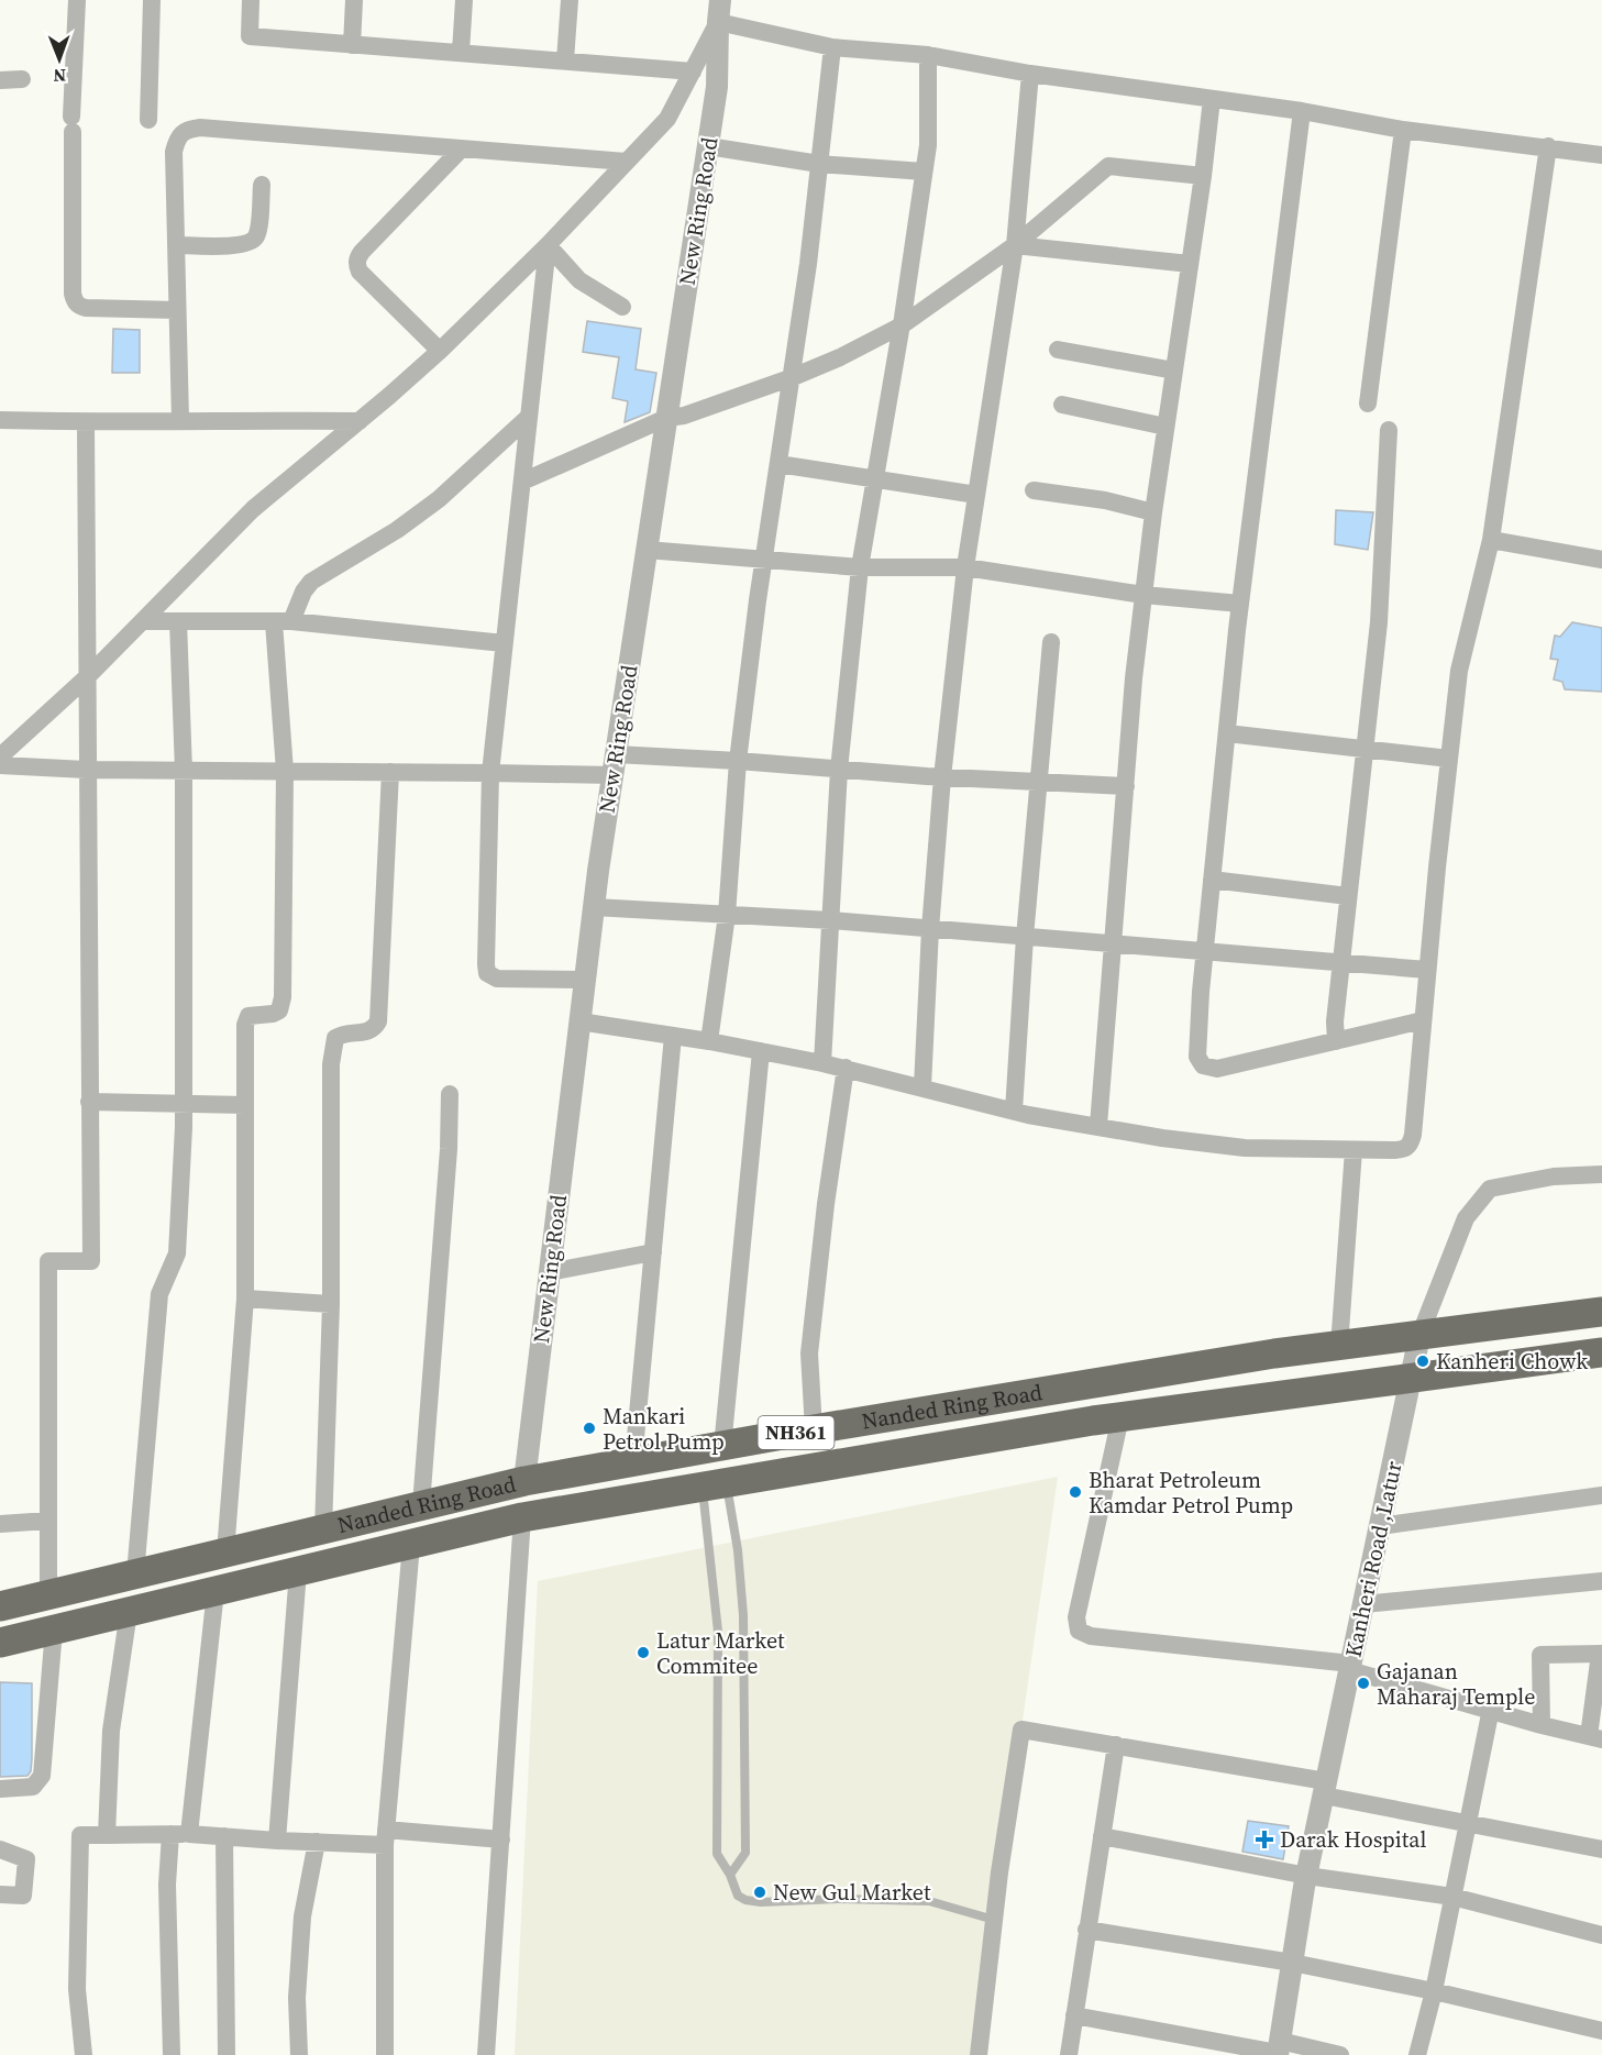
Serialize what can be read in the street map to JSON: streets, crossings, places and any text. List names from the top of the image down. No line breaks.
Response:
{"streets":{"highway":["Nanded Ring Road","NH361"],"street":["New Ring Road","Kanheri Road ,Latur"]},"crossings":[["New Ring Road","Nanded Ring Road"],["Nanded Ring Road","Kanheri Road ,Latur"],["NH361","Kanheri Road ,Latur"]],"places":{"other":["Kanheri Chowk","Mankari Petrol Pump","Bharat Petroleum Kamdar Petrol Pump","Latur Market Commitee","Gajanan Maharaj Temple","New Gul Market"],"health":["Darak Hospital"]},"north":"bottom"}
